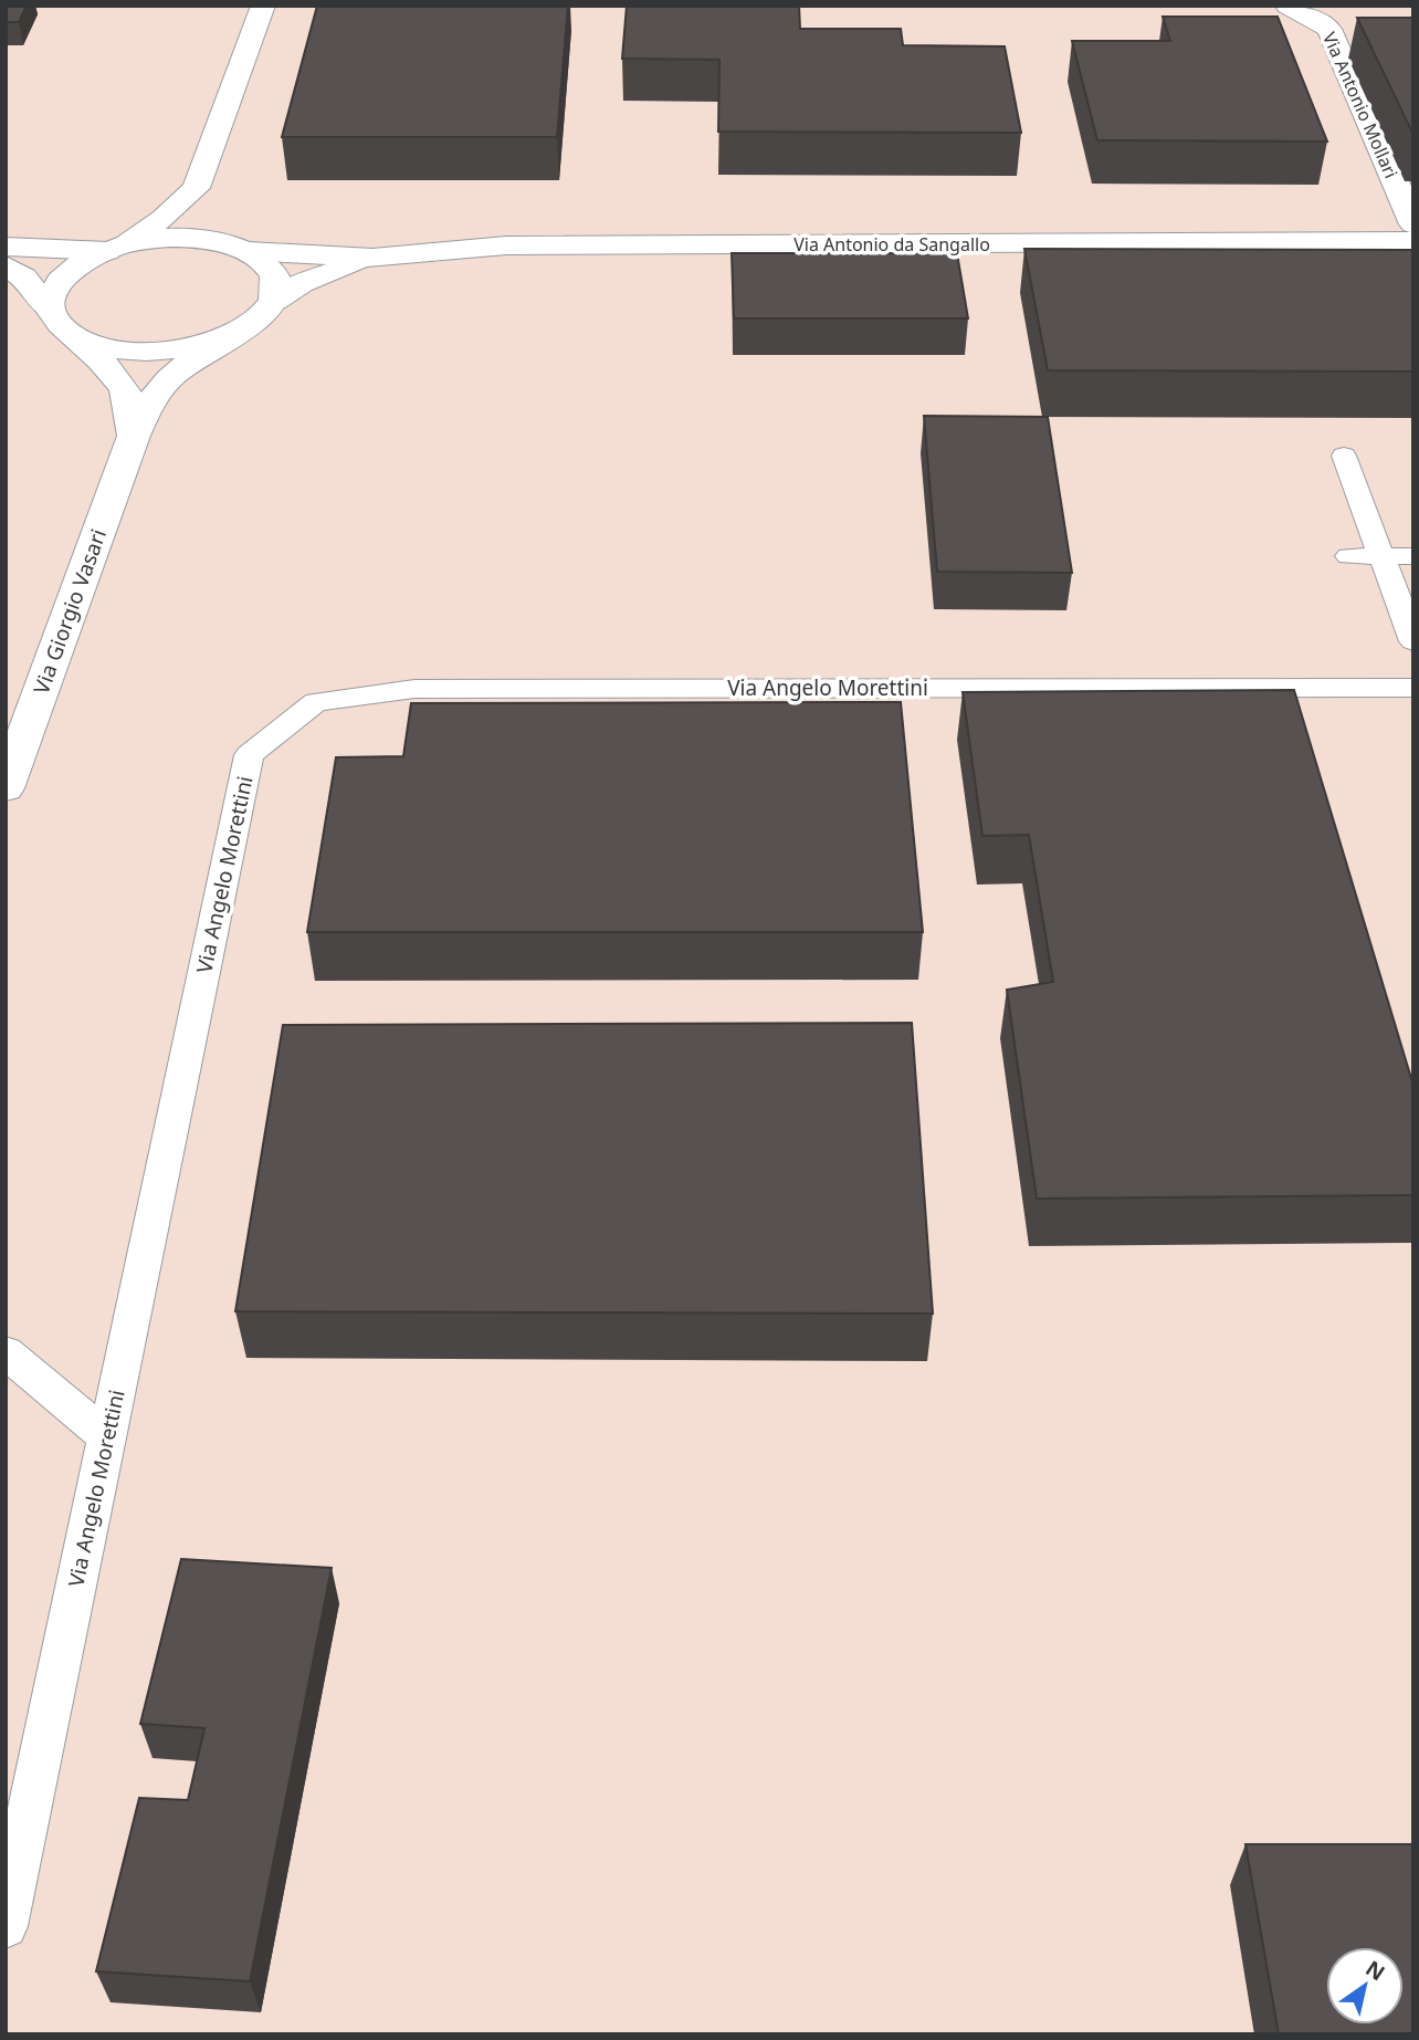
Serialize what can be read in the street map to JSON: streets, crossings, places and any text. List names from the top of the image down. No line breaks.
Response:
{"streets":{"main road":["Via Antonio Mollari","Via Antonio da Sangallo","Via Giorgio Vasari"],"lane":["Via Angelo Morettini"]},"crossings":[["Via Antonio da Sangallo","Via Giorgio Vasari"]],"north":"top right"}
